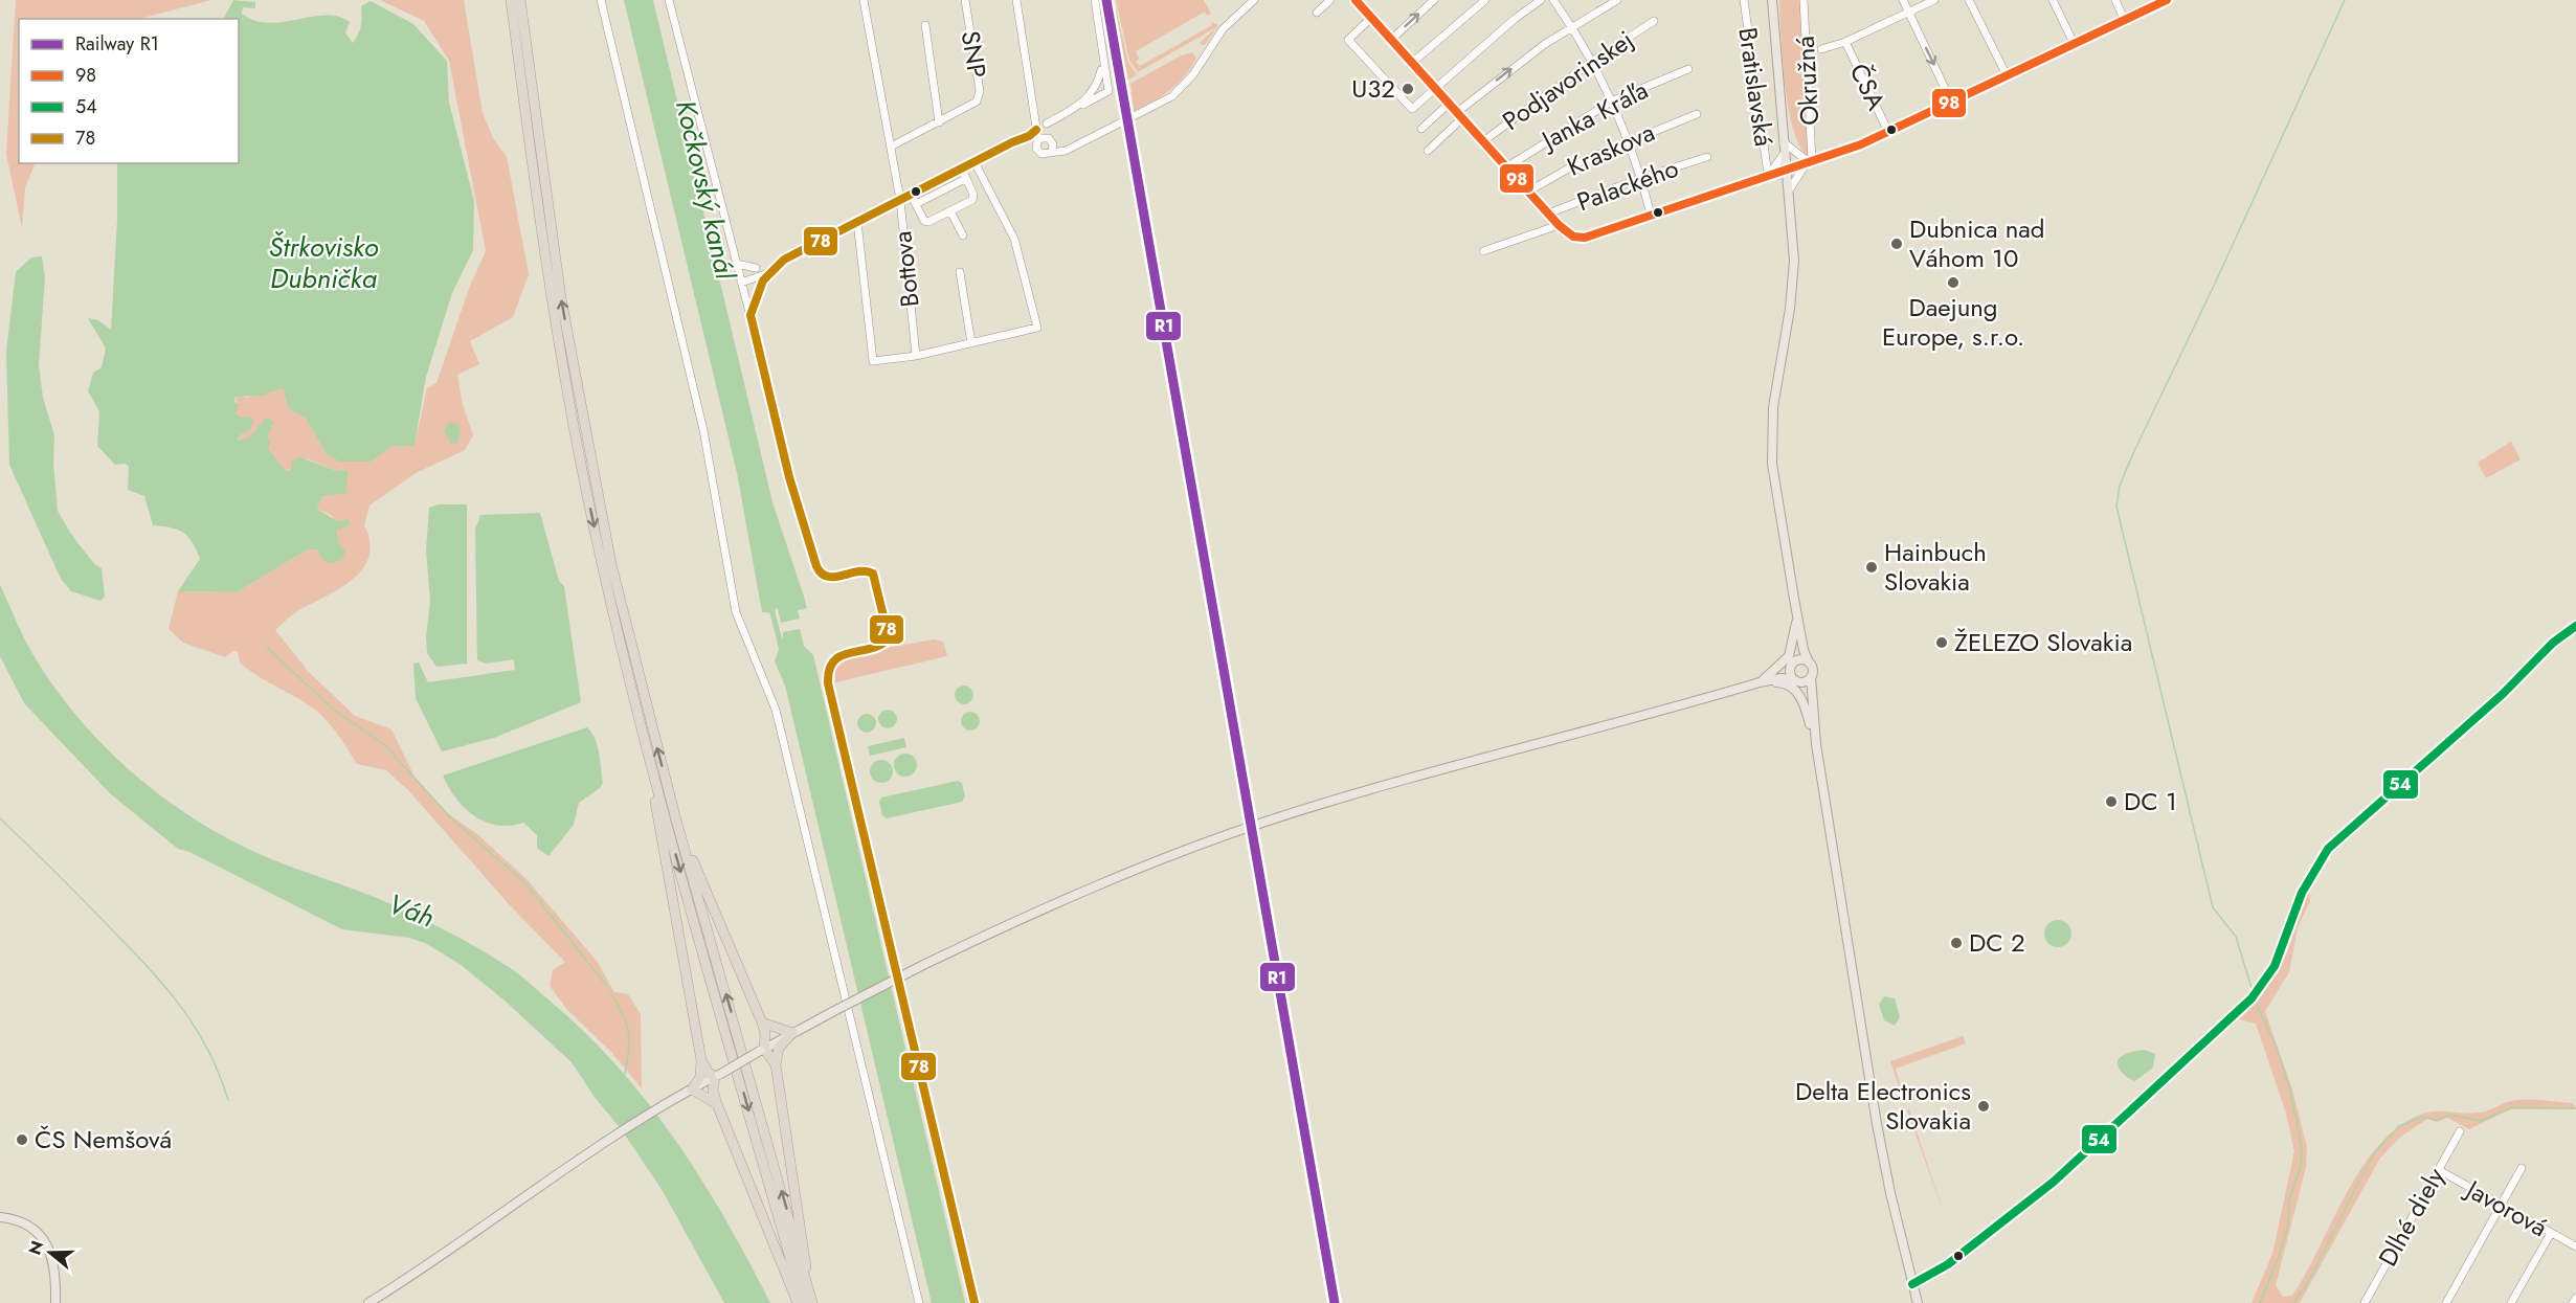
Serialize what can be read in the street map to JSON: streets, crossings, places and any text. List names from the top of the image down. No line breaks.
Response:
{"streets":{"street":["SNP","Podjavorinskej","Okružná","Bratislavská","ČSA","Janka Kráľa","Kraskova","Palackého","Bottova","Javorová","Dlhé diely"]},"crossings":[["SNP","Bottova"],["Okružná","ČSA"],["Bratislavská","ČSA"],["Javorová","Dlhé diely"]],"water":["Kočkovský kanál","Štrkovisko Dubnička","Váh"],"places":["U32","Dubnica nad Váhom 10","Daejung Europe, s.r.o.","Hainbuch Slovakia","ŽELEZO Slovakia","DC 1","DC 2","Delta Electronics Slovakia","ČS Nemšová"],"lines":["rail line R1","transit line 98","transit line 78","transit line 54"],"legend":["Railway R1","98","54","78"],"north":"left"}
